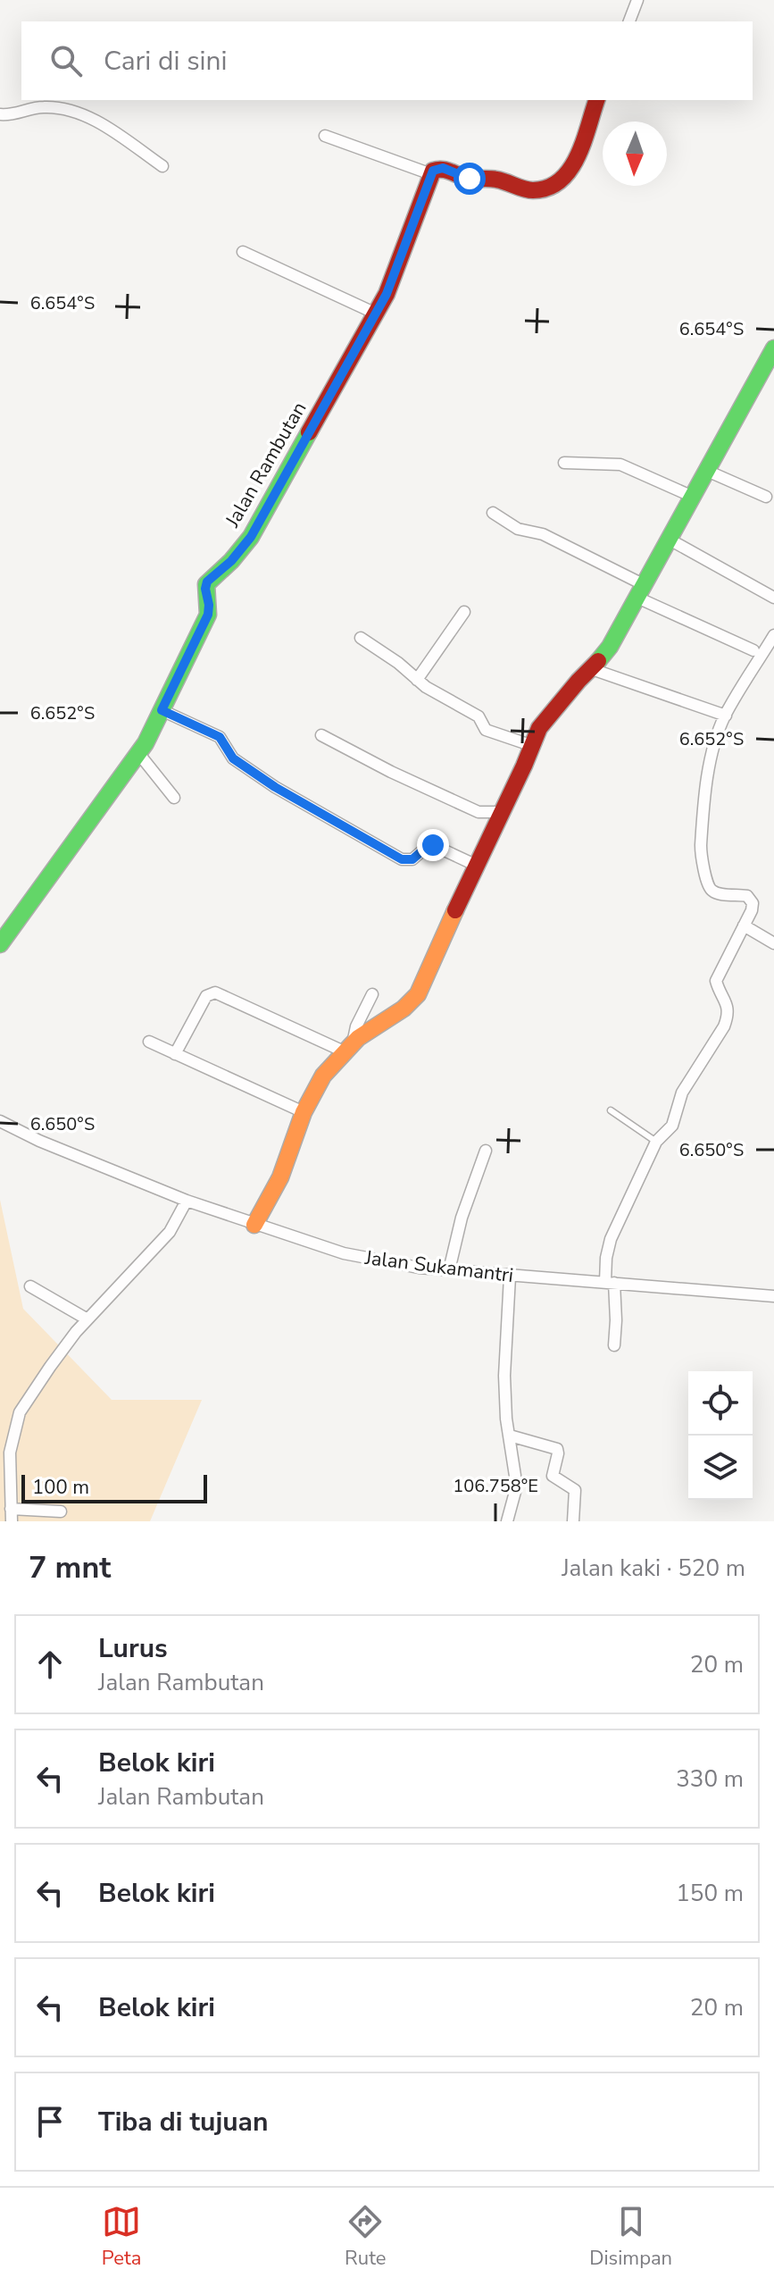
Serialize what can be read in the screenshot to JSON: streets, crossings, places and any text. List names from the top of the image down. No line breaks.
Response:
{"streets":{"street":["Jalan Rambutan","Jalan Sukamantri"]},"scale_bar":"100 m","north":"bottom","page":{"search":"Cari di sini","scale":"100 m","heading":["7 mnt","Jalan kaki · 520 m"],"list":[["Lurus","Jalan Rambutan","20 m"],["Belok kiri","Jalan Rambutan","330 m"],["Belok kiri","150 m"],["Belok kiri","20 m"],"Tiba di tujuan"],"nav":["Peta","Rute","Disimpan"]},"coordinates":["6.654°S","6.652°S","6.650°S","106.758°E"]}
